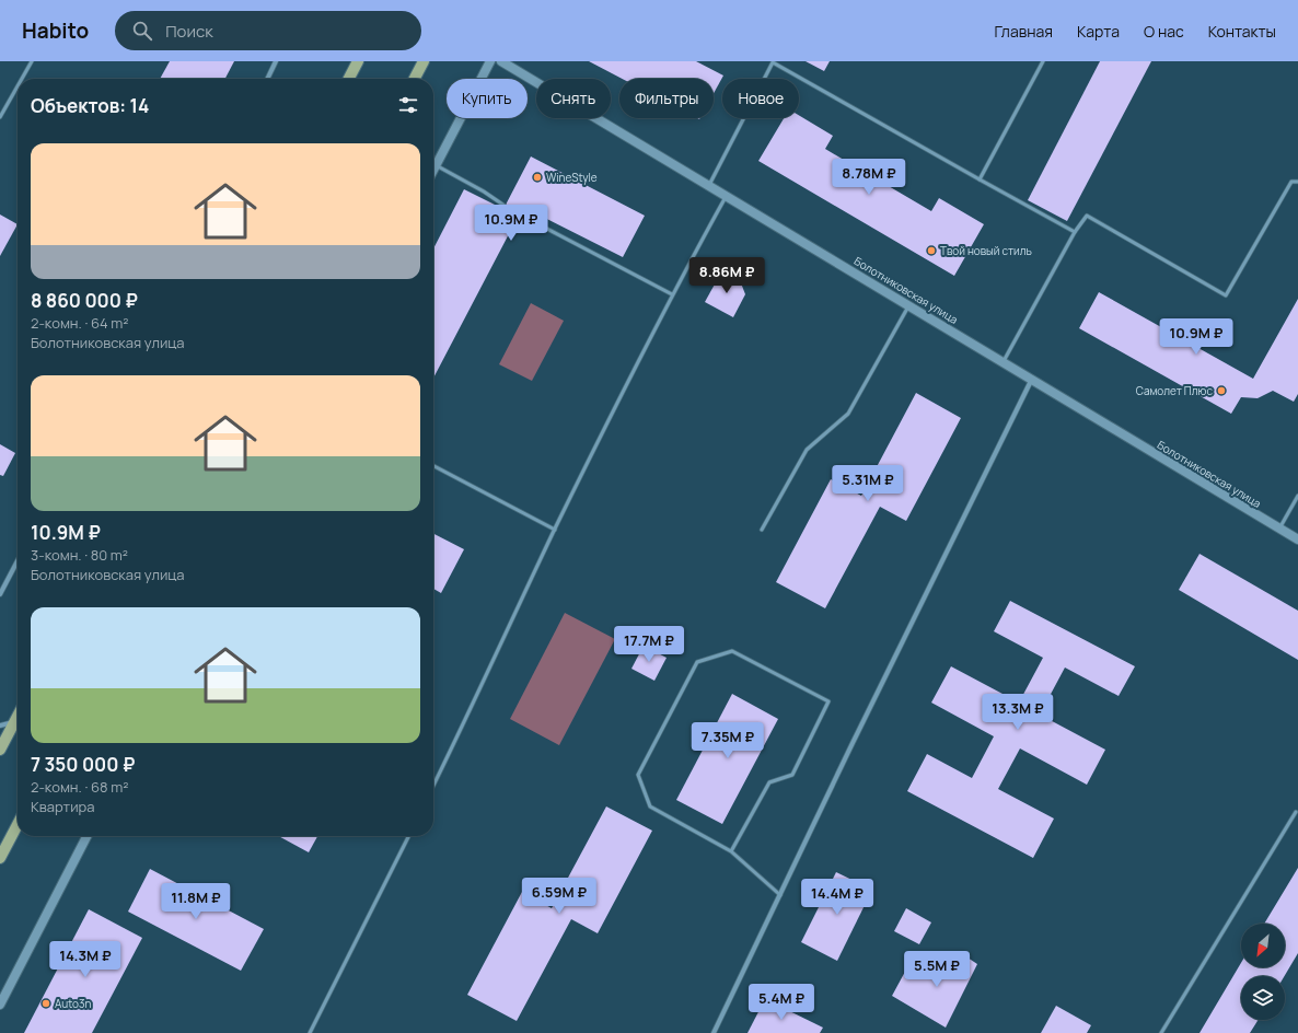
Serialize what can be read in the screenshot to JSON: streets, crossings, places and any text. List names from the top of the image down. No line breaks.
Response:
{"streets":{"street":["Болотниковская улица"]},"places":["WineStyle","Твой новый стиль","Самолет Плюс","Auto3n"],"north":"bottom left","page":{"header":"Habito","search":"Поиск","nav":["Главная","Карта","О нас","Контакты"],"chip":["Купить","Снять","Фильтры","Новое"],"heading":"Объектов: 14","list":[{"name":"8 860 000 ₽","note":"2-комн. · 64 m² · Болотниковская улица"},{"name":"10.9M ₽","note":"3-комн. · 80 m² · Болотниковская улица"},{"name":"7 350 000 ₽","note":"2-комн. · 68 m² · Квартира"}],"price":["8.78M ₽","10.9M ₽","8.86M ₽","10.9M ₽","5.31M ₽","17.7M ₽","13.3M ₽","7.35M ₽","6.59M ₽","14.4M ₽","11.8M ₽","14.3M ₽","5.5M ₽","5.4M ₽"]}}
